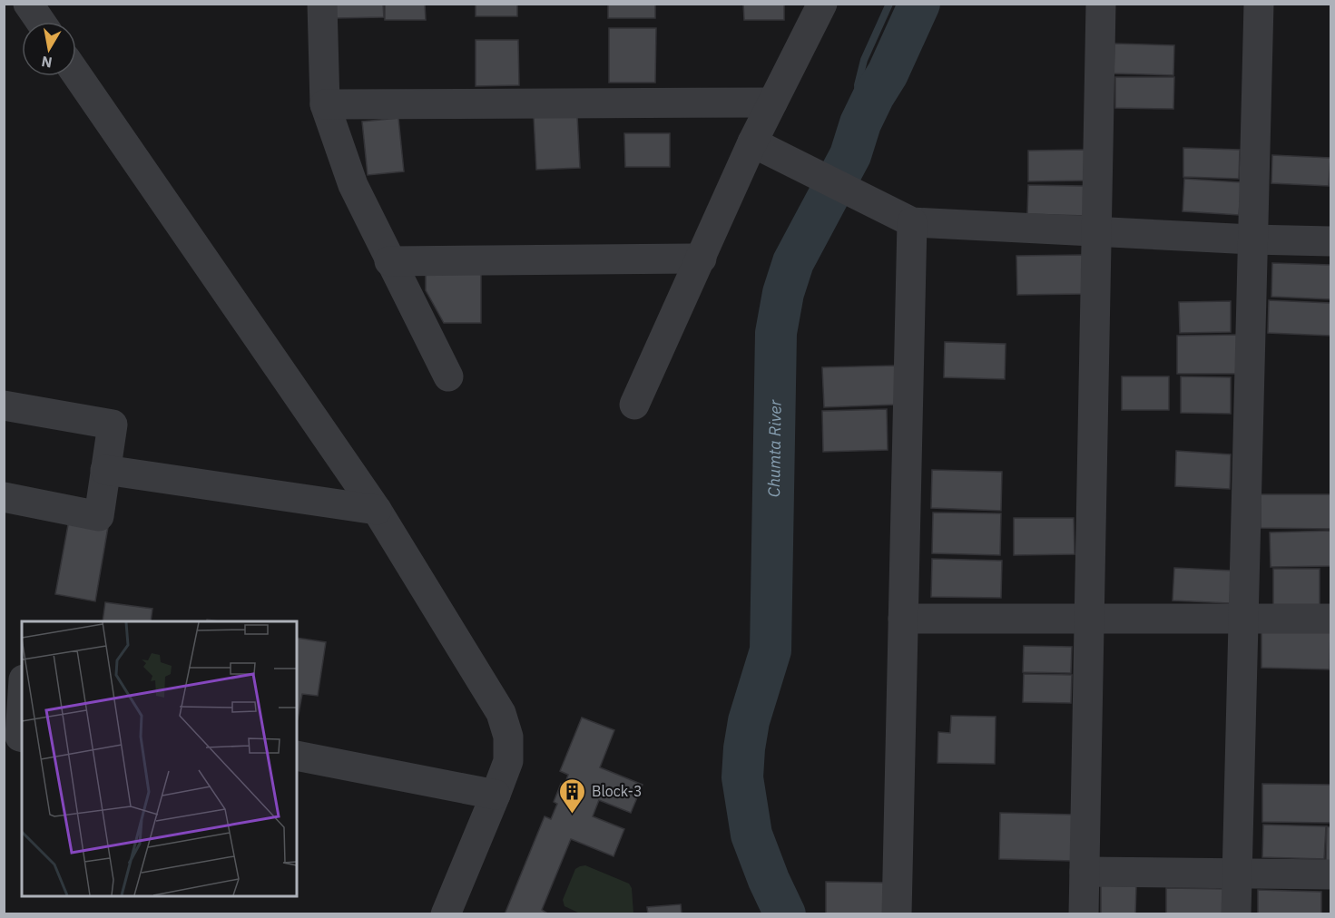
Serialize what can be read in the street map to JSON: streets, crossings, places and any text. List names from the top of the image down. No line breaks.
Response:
{"water":["Chumta River"],"places":{"building":["Block-3"]},"north":"bottom"}
